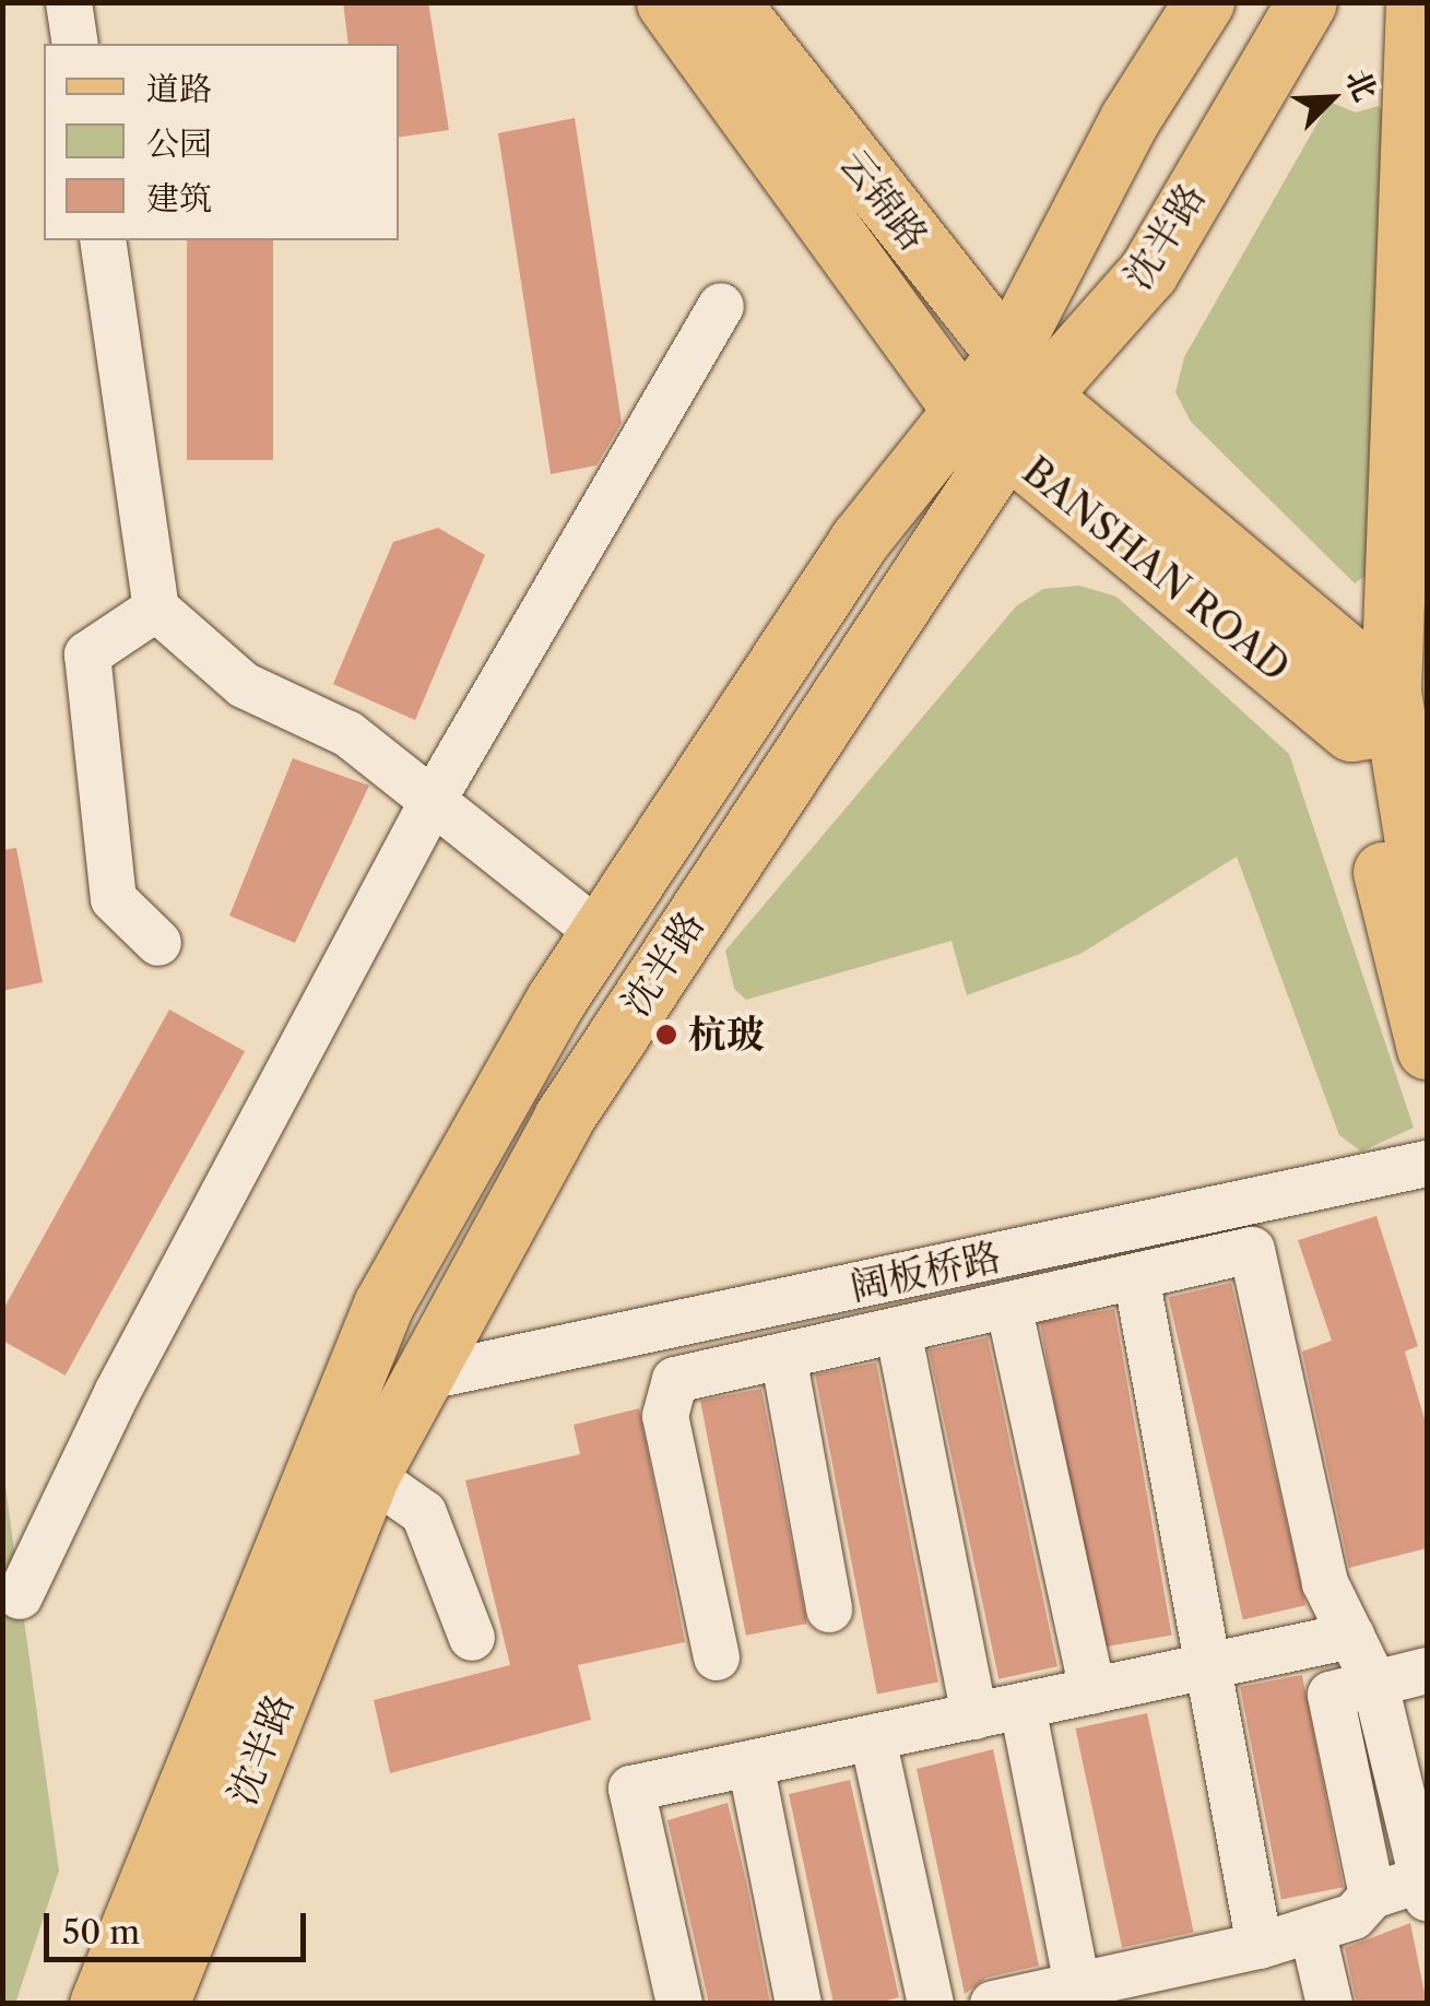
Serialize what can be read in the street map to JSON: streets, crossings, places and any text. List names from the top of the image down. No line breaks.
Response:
{"streets":{"main road":["云锦路","沈半路","BANSHAN ROAD"],"street":["阔板桥路"]},"crossings":[["云锦路","沈半路"],["云锦路","BANSHAN ROAD"],["沈半路","BANSHAN ROAD"],["沈半路","阔板桥路"]],"places":["杭玻"],"legend":["道路","公园","建筑"],"scale_bar":"50 m","north":"top right"}
